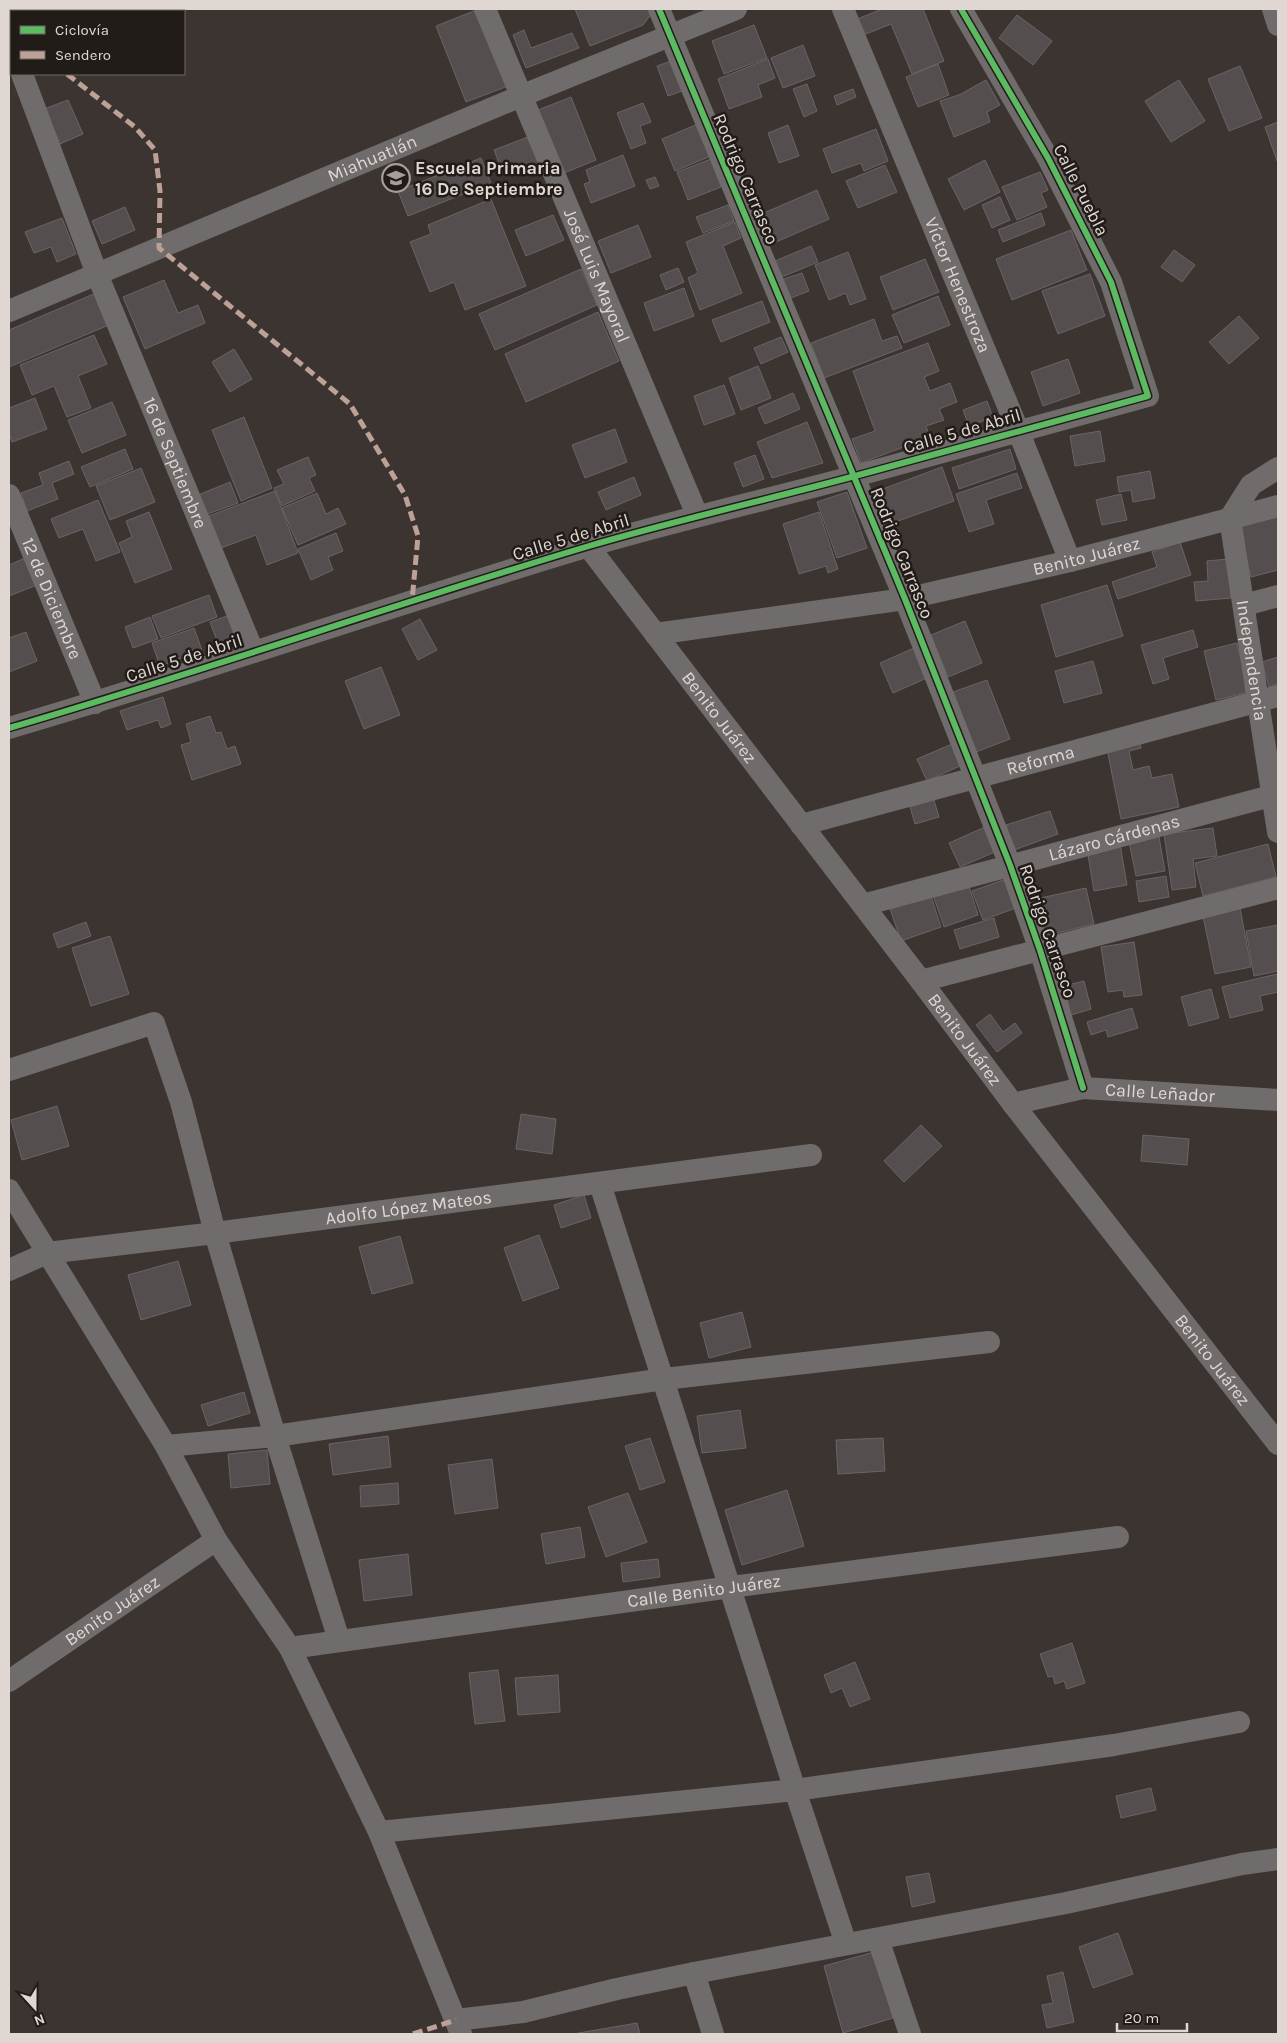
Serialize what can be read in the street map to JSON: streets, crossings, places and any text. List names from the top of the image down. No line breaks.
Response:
{"streets":{"street":["Miahuatlán","Rodrigo Carrasco","Calle Puebla","José Luis Mayoral","Víctor Henestroza","Calle 5 de Abril","16 de Septiembre","Benito Juárez","12 de Diciembre","Independencia","Reforma","Lázaro Cárdenas","Calle Leñador","Adolfo López Mateos","Calle Benito Juárez"]},"crossings":[["Miahuatlán","Rodrigo Carrasco"],["Miahuatlán","José Luis Mayoral"],["Miahuatlán","16 de Septiembre"],["Rodrigo Carrasco","Calle 5 de Abril"],["Rodrigo Carrasco","Benito Juárez"],["Rodrigo Carrasco","Reforma"],["Rodrigo Carrasco","Lázaro Cárdenas"],["Rodrigo Carrasco","Calle Leñador"],["Calle Puebla","Calle 5 de Abril"],["José Luis Mayoral","Calle 5 de Abril"],["Víctor Henestroza","Calle 5 de Abril"],["Víctor Henestroza","Benito Juárez"],["Calle 5 de Abril","16 de Septiembre"],["Calle 5 de Abril","Benito Juárez"],["Calle 5 de Abril","12 de Diciembre"],["Benito Juárez","Independencia"],["Benito Juárez","Reforma"],["Benito Juárez","Lázaro Cárdenas"],["Benito Juárez","Calle Leñador"],["Independencia","Reforma"],["Independencia","Lázaro Cárdenas"]],"places":{"school or university":["Escuela Primaria 16 De Septiembre"]},"legend":["Ciclovía","Sendero"],"scale_bar":"20 m","north":"bottom"}
